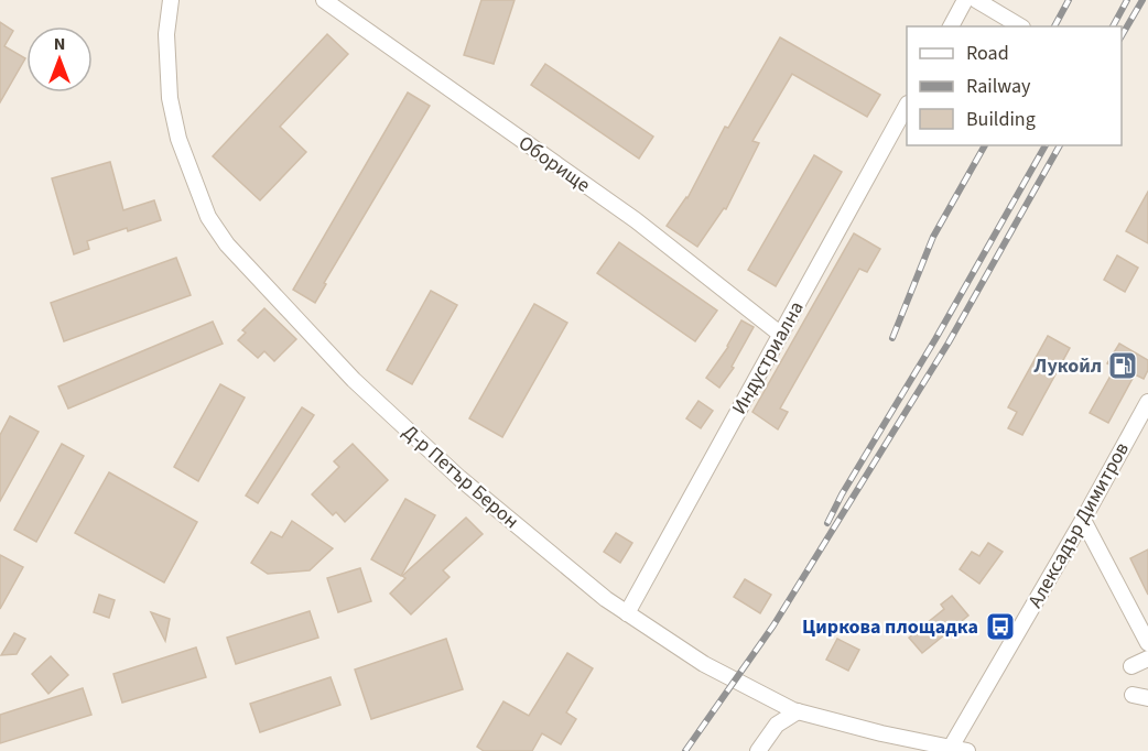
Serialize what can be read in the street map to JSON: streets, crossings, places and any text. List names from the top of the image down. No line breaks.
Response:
{"streets":{"street":["Оборище","Индустриална","Д-р Петър Берон","Алексадър Димитров"]},"crossings":[["Оборище","Индустриална"],["Индустриална","Д-р Петър Берон"],["Д-р Петър Берон","Алексадър Димитров"]],"places":{"fuel station":["Лукойл"],"bus stop":["Циркова площадка"]},"legend":["Road","Railway","Building"],"north":"top"}
